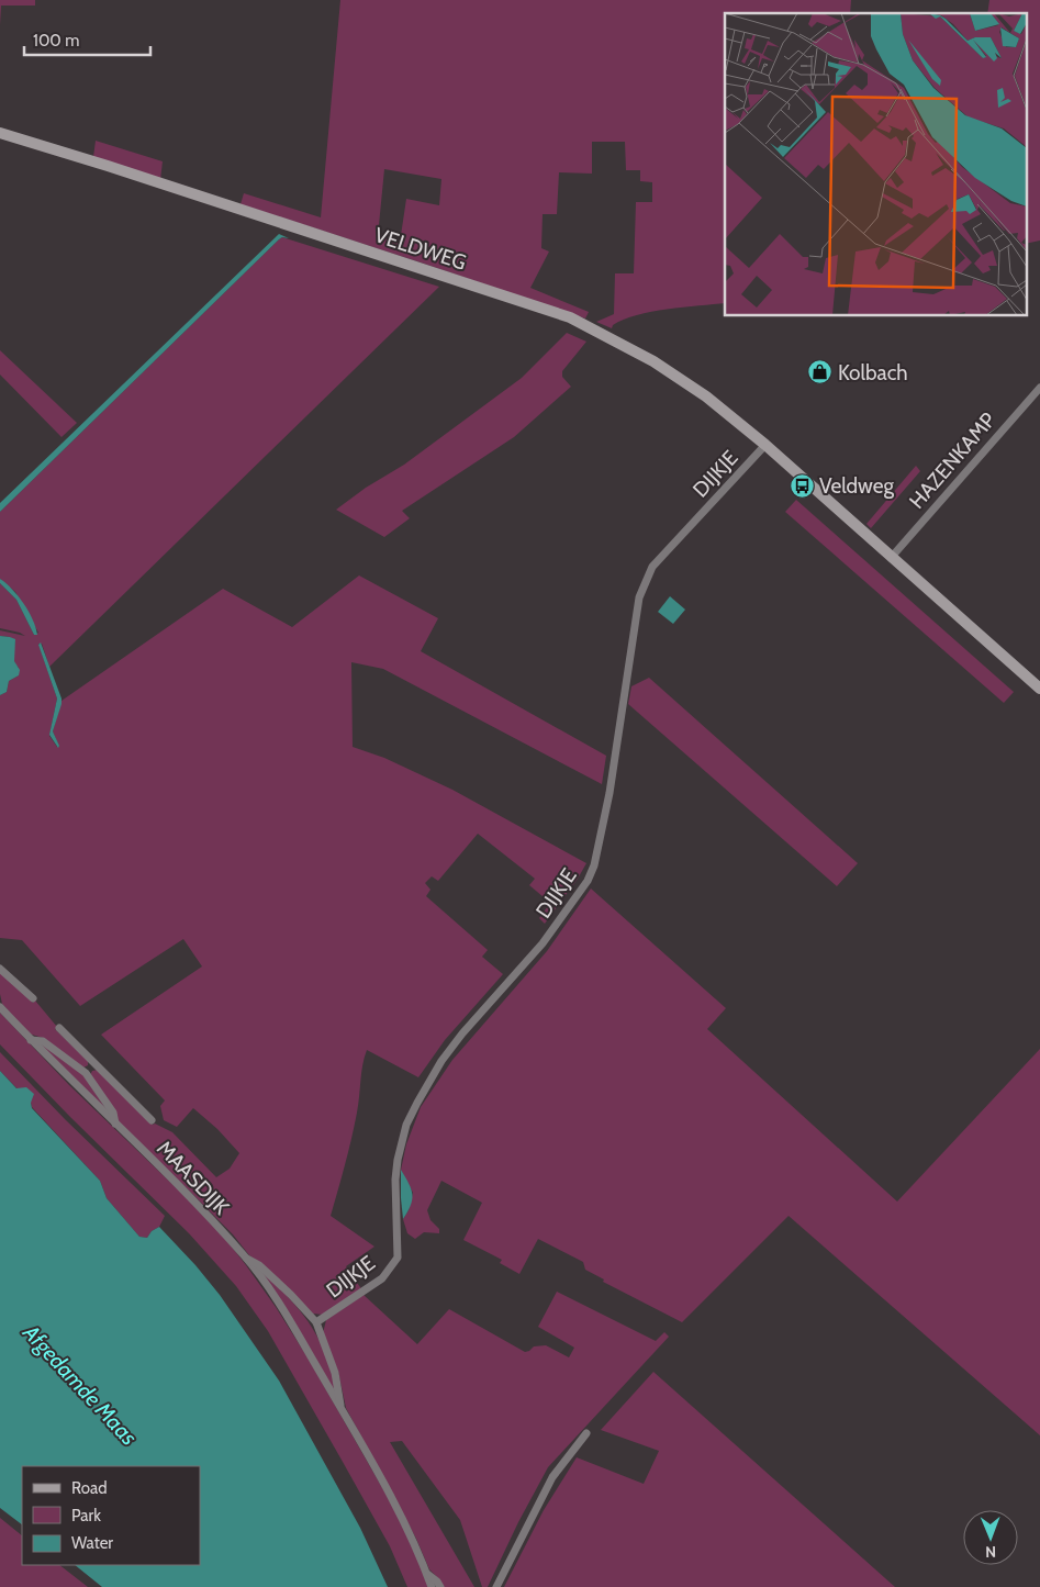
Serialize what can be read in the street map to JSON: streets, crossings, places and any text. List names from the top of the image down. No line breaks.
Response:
{"streets":{"street":["VELDWEG","HAZENKAMP","DIJKJE","MAASDIJK"]},"crossings":[["VELDWEG","HAZENKAMP"],["VELDWEG","DIJKJE"],["DIJKJE","MAASDIJK"]],"water":["Afgedamde Maas"],"places":{"shop":["Kolbach"],"bus stop":["Veldweg"]},"legend":["Road","Park","Water"],"scale_bar":"100 m","north":"bottom"}
